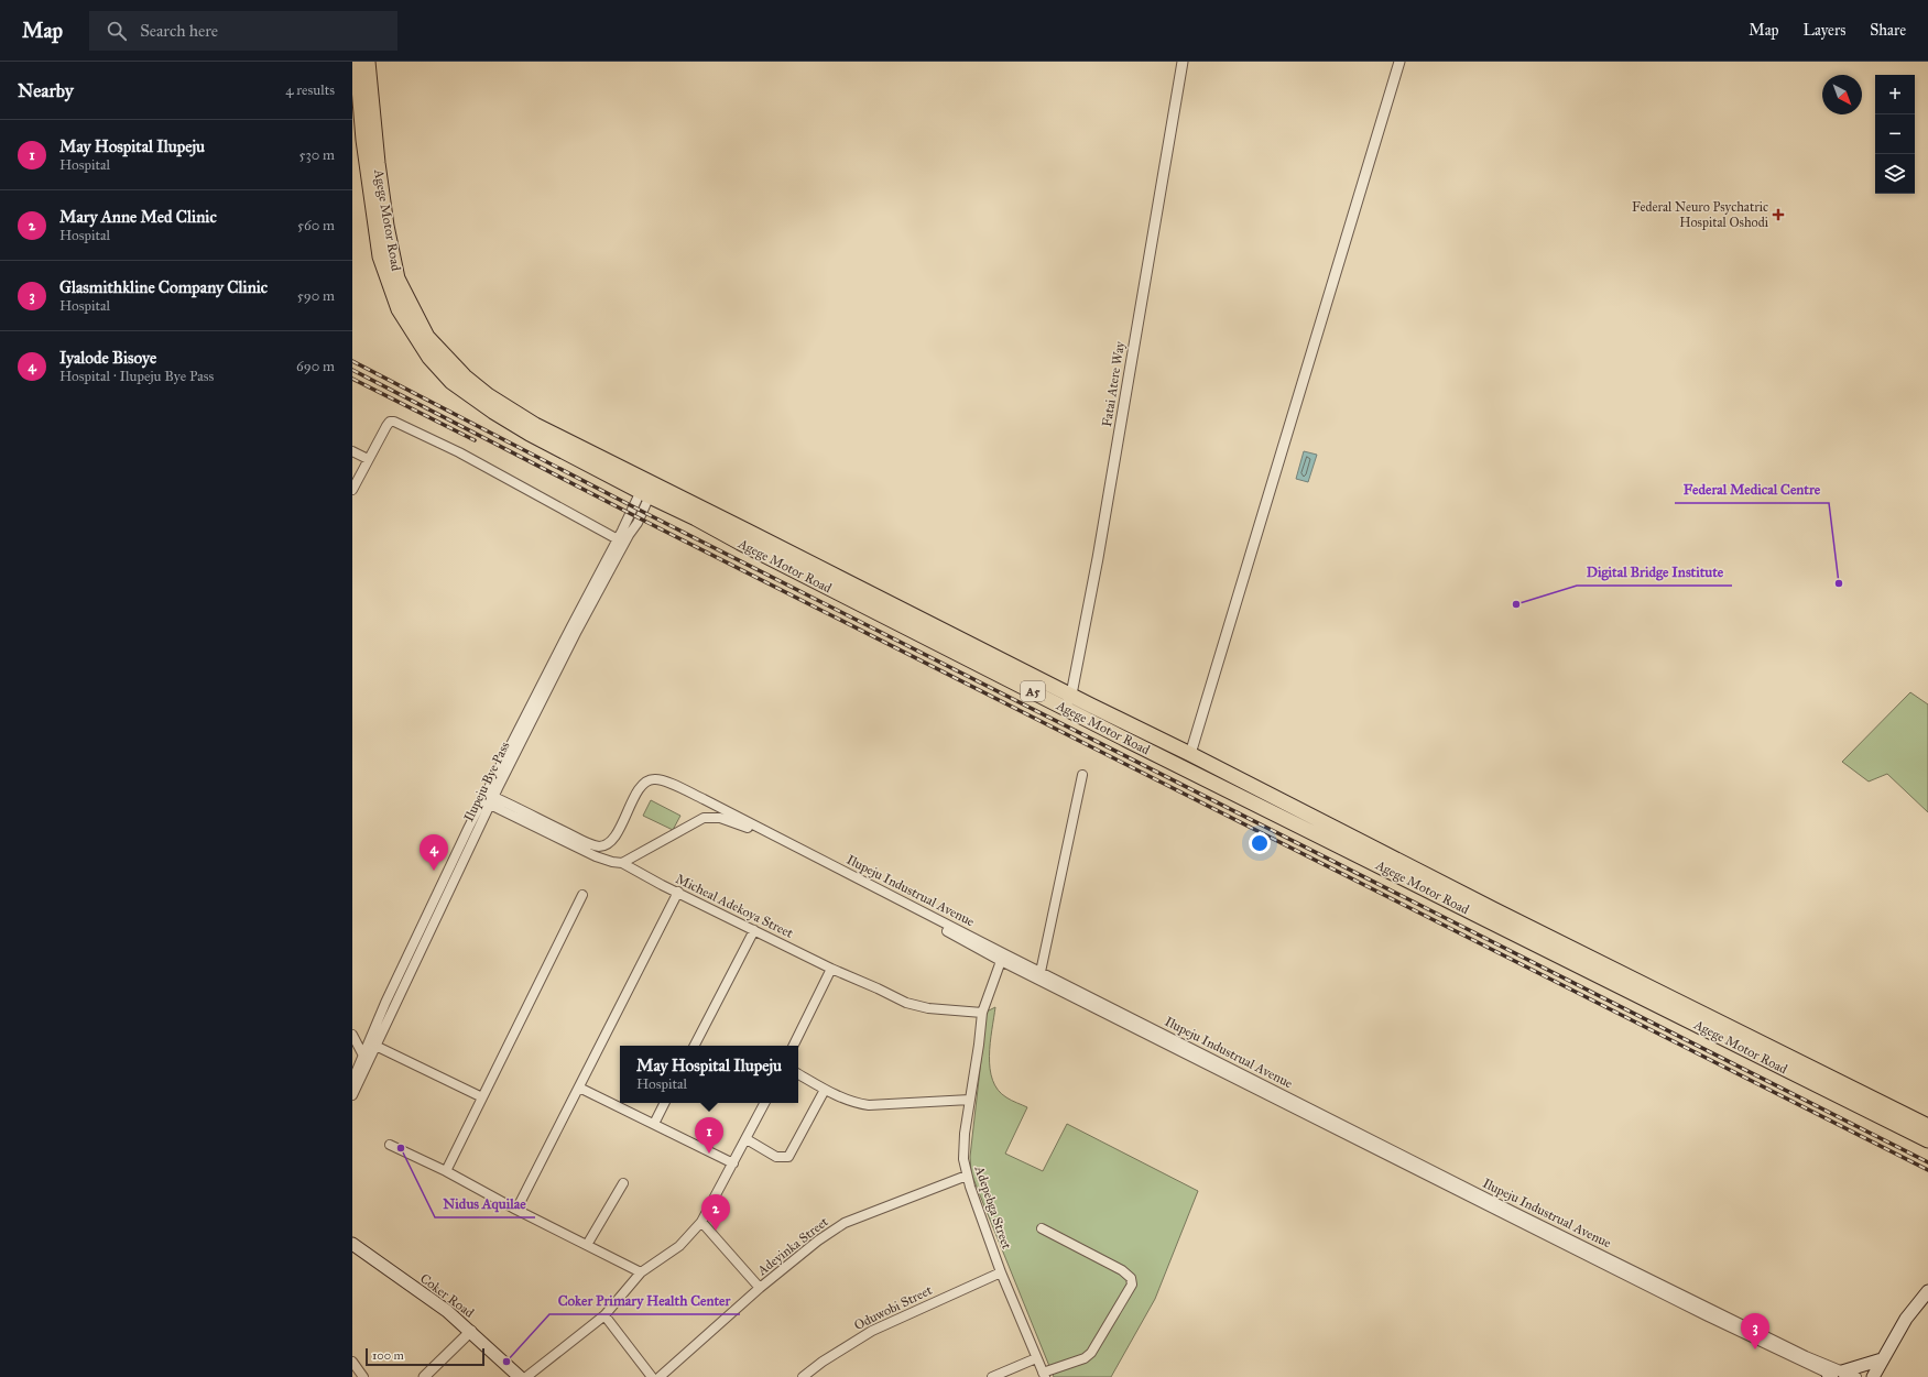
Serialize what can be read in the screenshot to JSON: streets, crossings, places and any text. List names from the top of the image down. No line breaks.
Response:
{"streets":{"highway":["Agege Motor Road","A5"],"main road":["Coker Road"],"street":["Fatai Atere Way","Ilupeju Bye Pass","Ilupeju Industrual Avenue","Micheal Adekoya Street","Adepebga Street","Adeyinka Street","Oduwobi Street"]},"crossings":[["Agege Motor Road","Fatai Atere Way"],["Agege Motor Road","Ilupeju Bye Pass"],["Ilupeju Bye Pass","Ilupeju Industrual Avenue"],["Ilupeju Bye Pass","Micheal Adekoya Street"],["Ilupeju Industrual Avenue","Micheal Adekoya Street"],["Ilupeju Industrual Avenue","Adepebga Street"],["Micheal Adekoya Street","Adepebga Street"],["Adepebga Street","Adeyinka Street"],["Adepebga Street","Oduwobi Street"]],"places":{"health":["Federal Neuro Psychatric Hospital Oshodi"],"other":["Federal Medical Centre","Digital Bridge Institute","Nidus Aquilae","Coker Primary Health Center"]},"scale_bar":"100 m","north":"bottom right","page":{"header":"Map","search":"Search here","nav":["Map","Layers","Share"],"heading":["Nearby","4 results"],"map_buttons":["+","−"],"list":[{"mark":"1","name":"May Hospital Ilupeju","note":"Hospital","value":"530 m"},{"mark":"2","name":"Mary Anne Med Clinic","note":"Hospital","value":"560 m"},{"mark":"3","name":"Glasmithkline Company Clinic","note":"Hospital","value":"590 m"},{"mark":"4","name":"Iyalode Bisoye","note":"Hospital · Ilupeju Bye Pass","value":"690 m"}],"pins":["4","1","2","3"],"popup":["May Hospital Ilupeju","Hospital"],"scale":"100 m"}}
